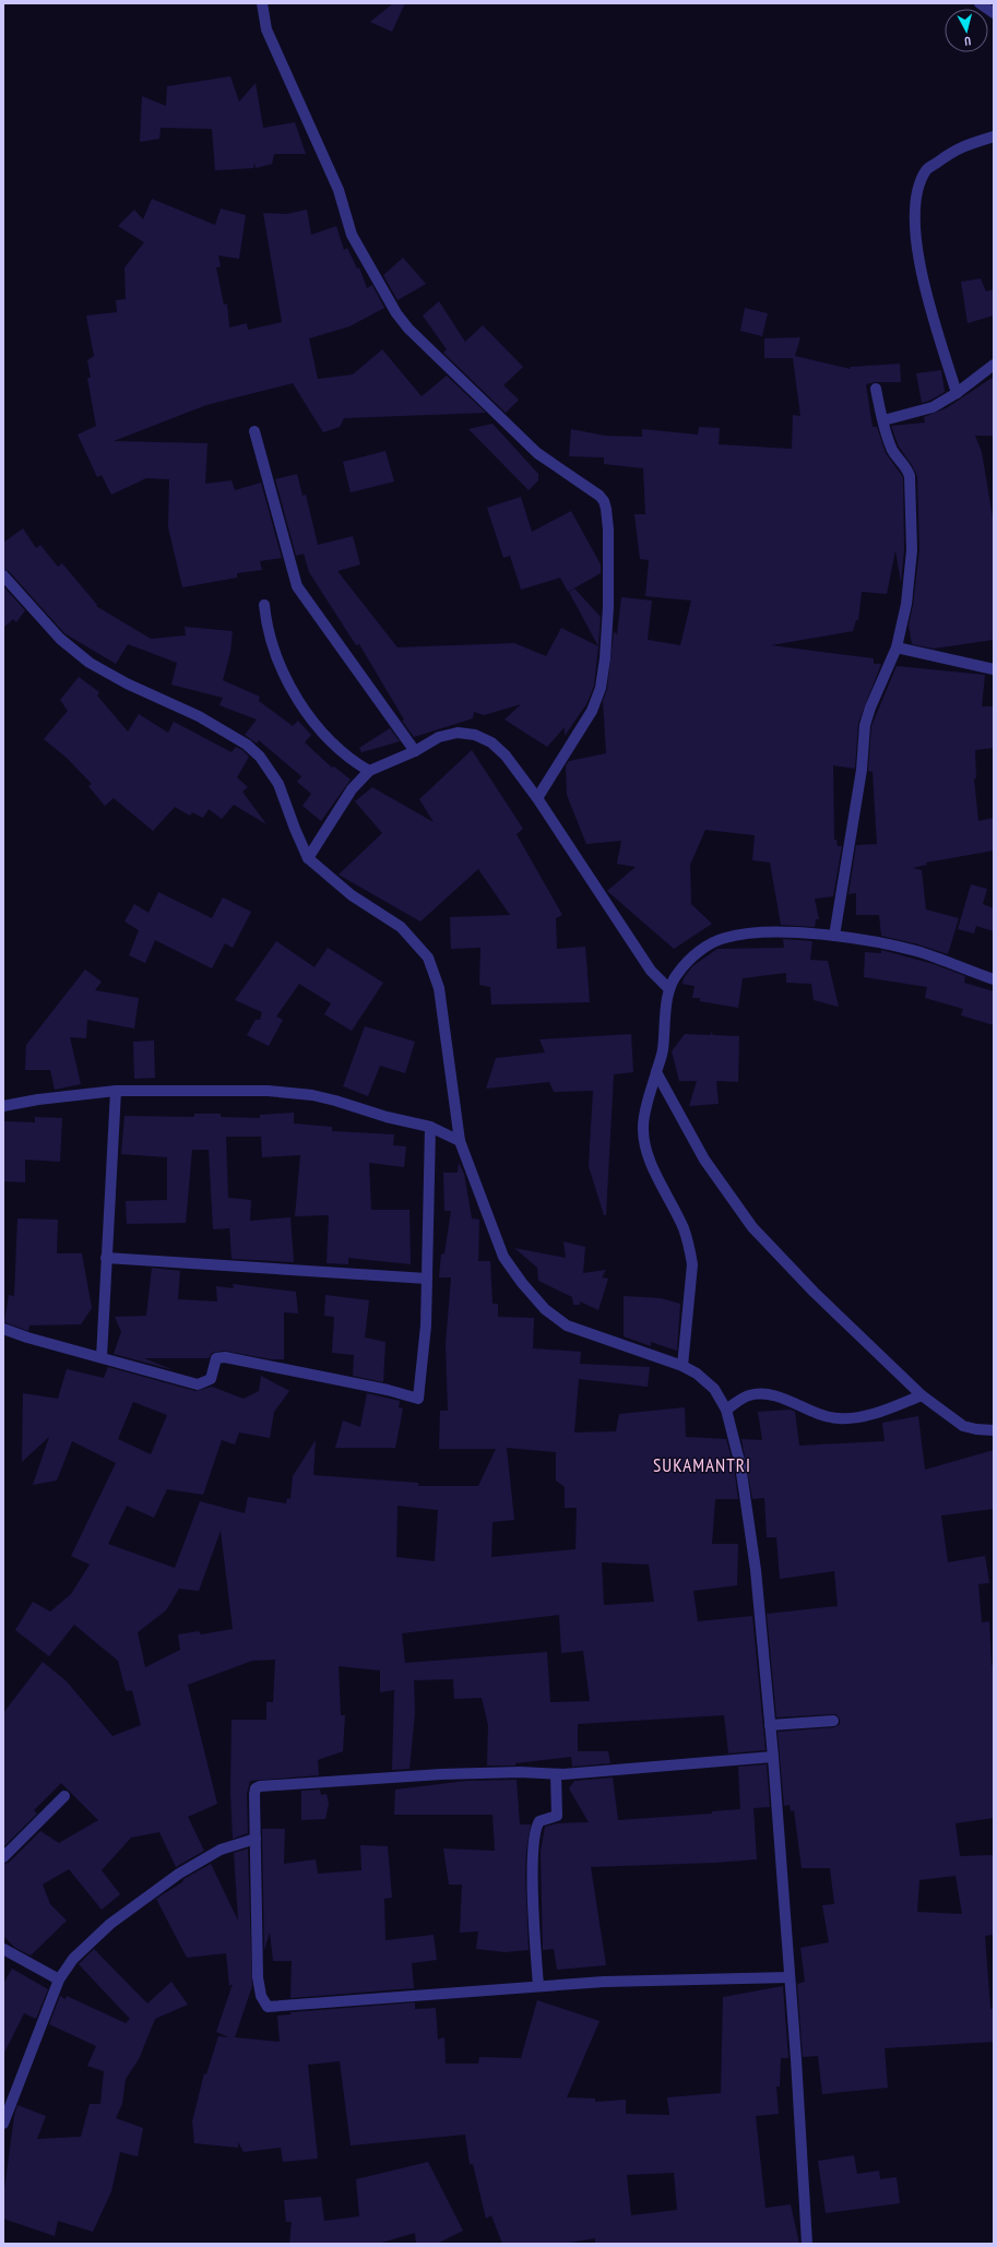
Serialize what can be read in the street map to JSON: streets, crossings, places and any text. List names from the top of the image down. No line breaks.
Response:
{"districts":["SUKAMANTRI"],"north":"bottom"}
